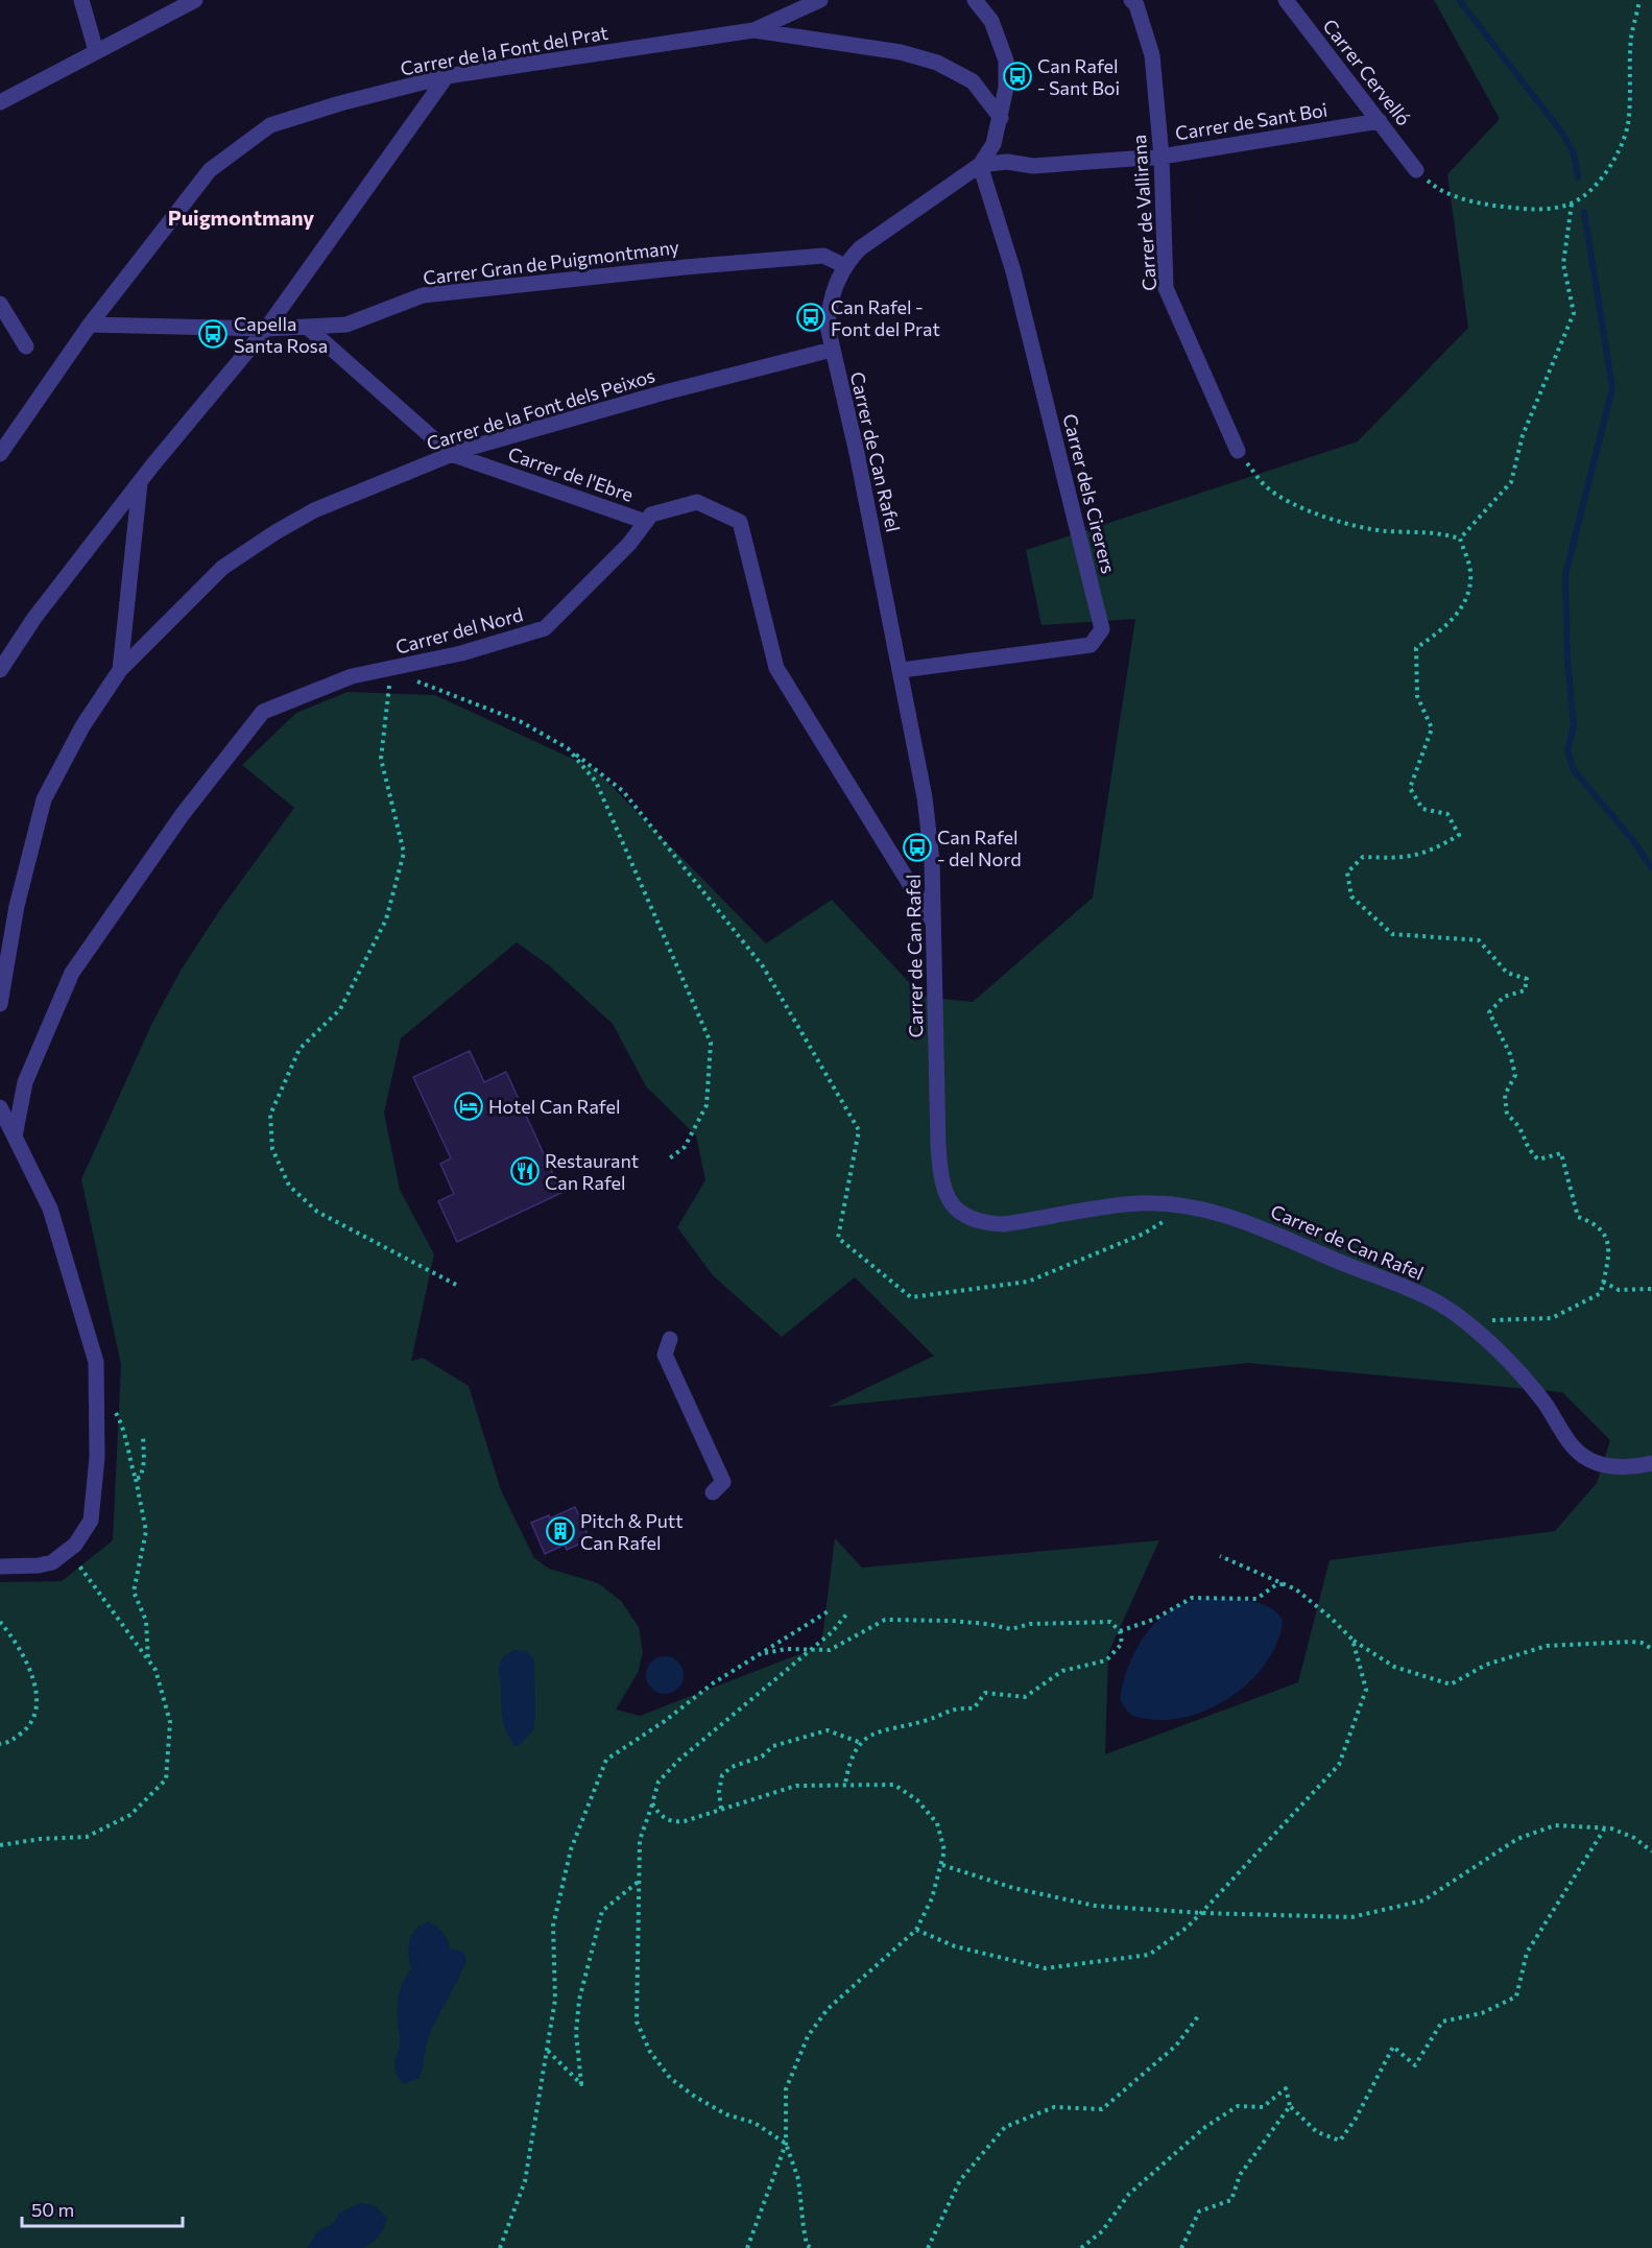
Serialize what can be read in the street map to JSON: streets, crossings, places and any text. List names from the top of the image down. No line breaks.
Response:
{"streets":{"street":["Carrer de la Font del Prat","Carrer Cervelló","Carrer de Sant Boi","Carrer de Vallirana","Carrer Gran de Puigmontmany","Carrer de la Font dels Peixos","Carrer de Can Rafel","Carrer de l'Ebre","Carrer dels Cirerers","Carrer del Nord"]},"crossings":[["Carrer de la Font del Prat","Carrer Gran de Puigmontmany"],["Carrer de la Font del Prat","Carrer de Can Rafel"],["Carrer Cervelló","Carrer de Sant Boi"],["Carrer de Sant Boi","Carrer de Vallirana"],["Carrer de Sant Boi","Carrer de Can Rafel"],["Carrer de Sant Boi","Carrer dels Cirerers"],["Carrer Gran de Puigmontmany","Carrer de Can Rafel"],["Carrer Gran de Puigmontmany","Carrer de l'Ebre"],["Carrer de la Font dels Peixos","Carrer de Can Rafel"],["Carrer de la Font dels Peixos","Carrer de l'Ebre"],["Carrer de Can Rafel","Carrer dels Cirerers"],["Carrer de Can Rafel","Carrer del Nord"],["Carrer de l'Ebre","Carrer del Nord"]],"districts":["Puigmontmany"],"places":{"bus stop":["Can Rafel - Sant Boi","Can Rafel - Font del Prat","Capella Santa Rosa","Can Rafel - del Nord"],"hotel":["Hotel Can Rafel"],"restaurant":["Restaurant Can Rafel"],"building":["Pitch & Putt Can Rafel"]},"scale_bar":"50 m"}
